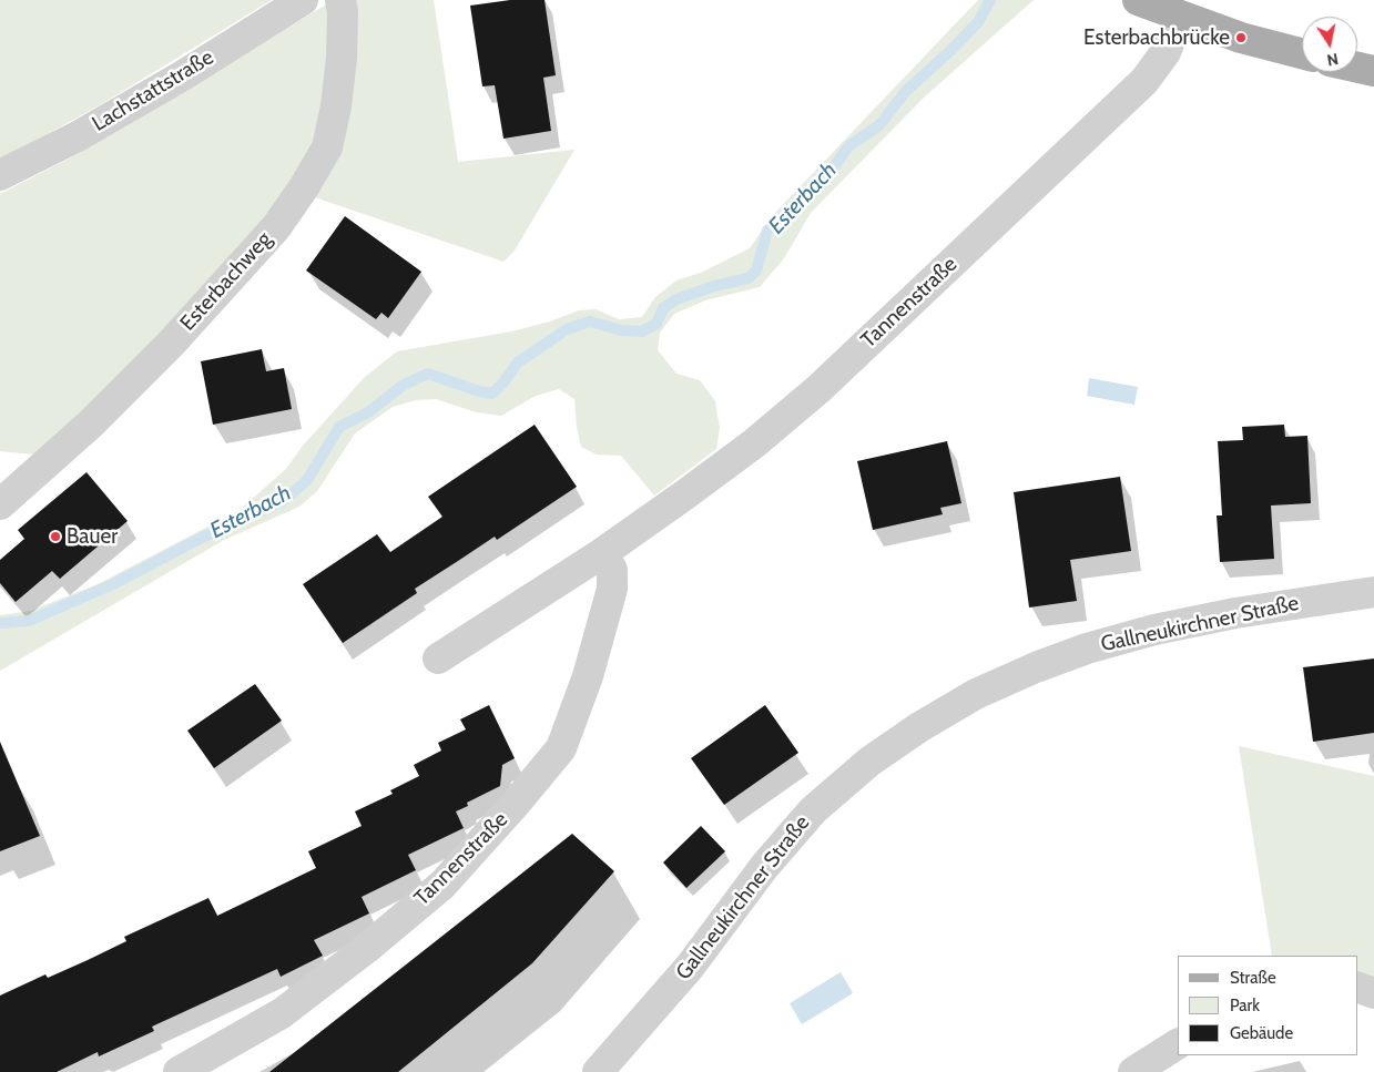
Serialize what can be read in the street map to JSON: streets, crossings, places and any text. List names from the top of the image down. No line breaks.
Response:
{"streets":{"street":["Lachstattstraße","Esterbachweg","Tannenstraße","Gallneukirchner Straße"]},"water":["Esterbach"],"places":["Esterbachbrücke","Bauer"],"legend":["Straße","Park","Gebäude"],"north":"bottom"}
